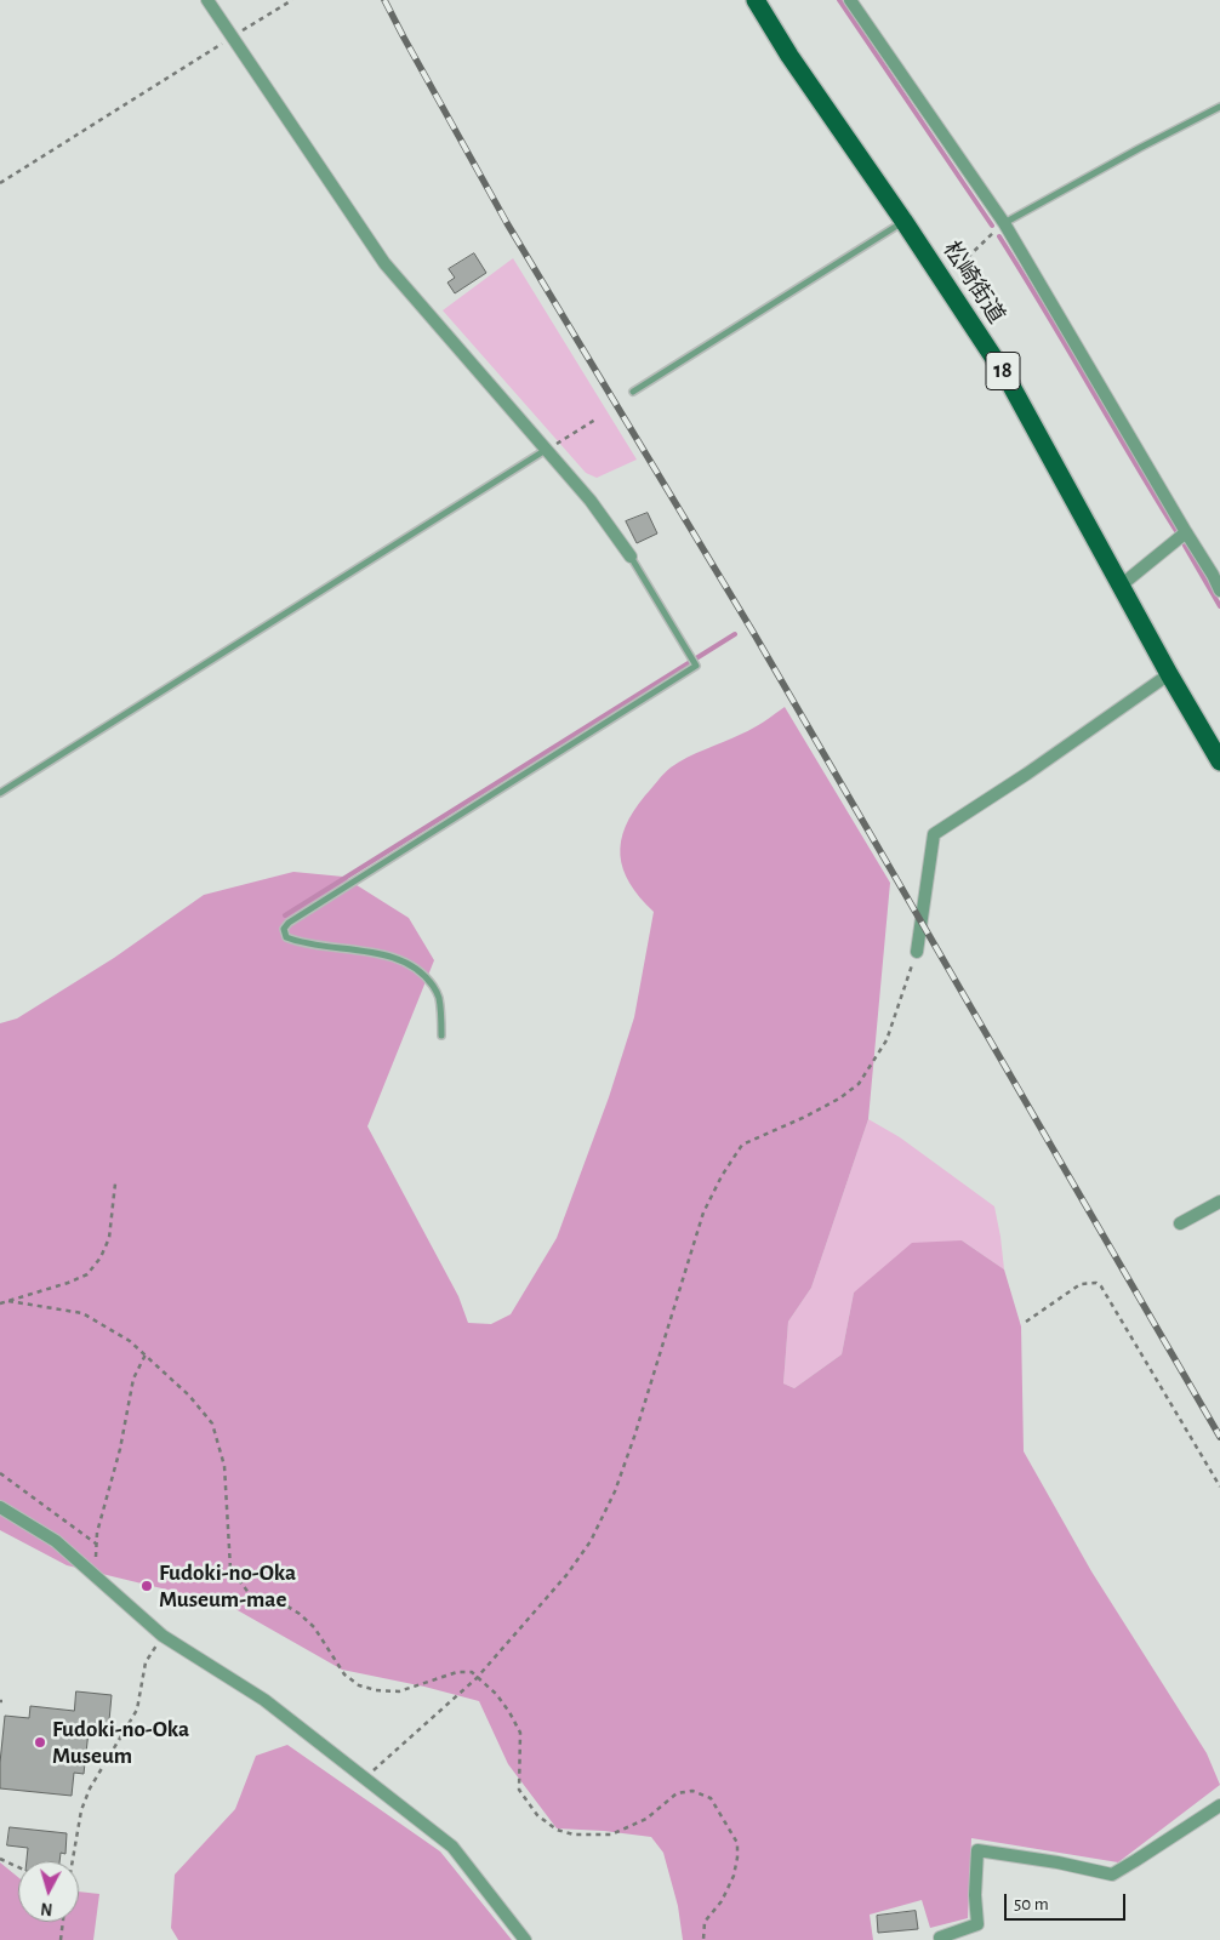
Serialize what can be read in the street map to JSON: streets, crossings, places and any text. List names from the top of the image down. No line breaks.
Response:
{"streets":{"main road":["松崎街道","18"]},"places":["Fudoki-no-Oka Museum-mae","Fudoki-no-Oka Museum"],"scale_bar":"50 m","north":"bottom"}
